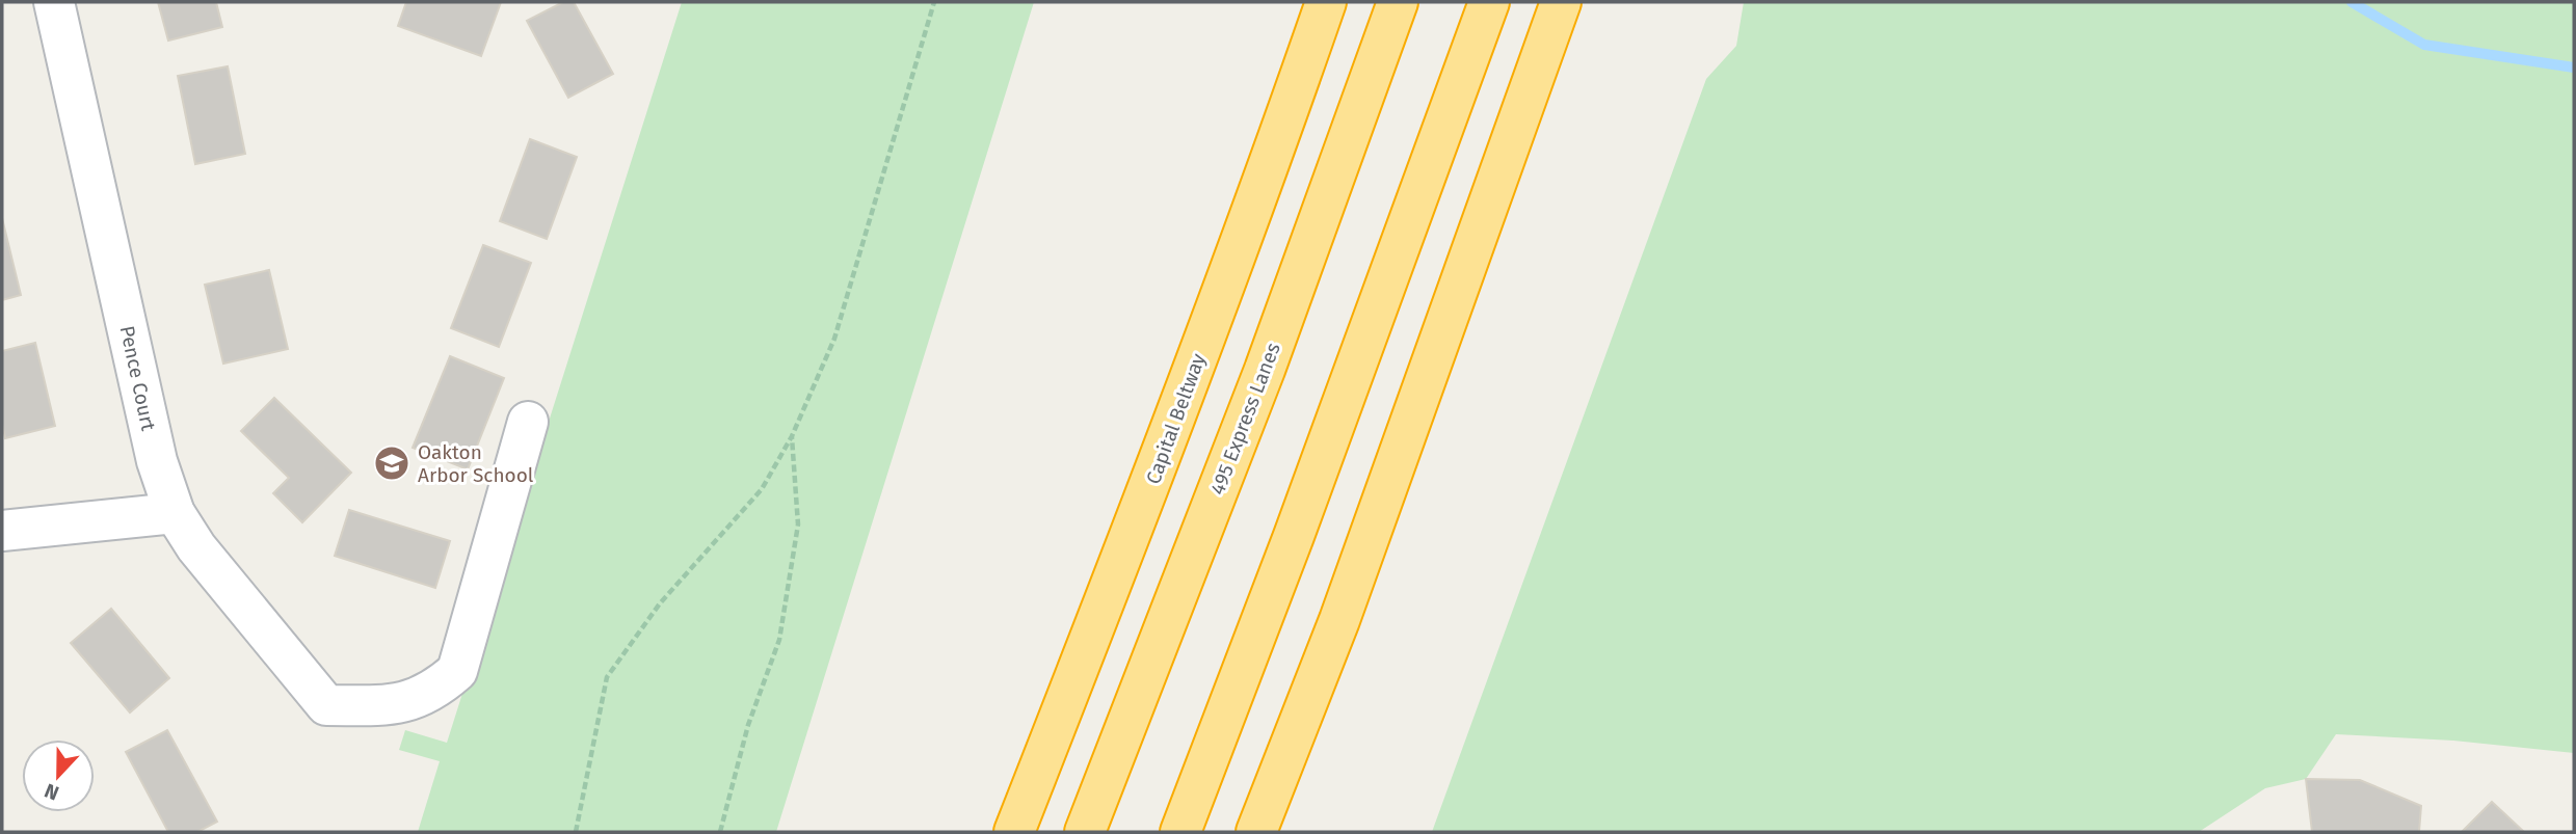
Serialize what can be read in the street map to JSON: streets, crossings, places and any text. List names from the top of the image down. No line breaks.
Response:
{"streets":{"highway":["Capital Beltway","495 Express Lanes"],"street":["Pence Court"]},"places":{"school or university":["Oakton Arbor School"]},"north":"bottom"}
